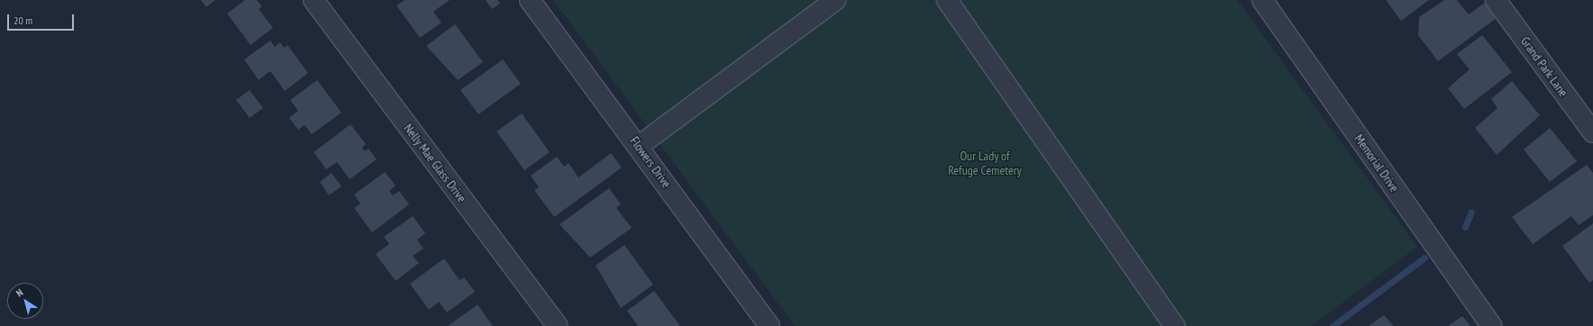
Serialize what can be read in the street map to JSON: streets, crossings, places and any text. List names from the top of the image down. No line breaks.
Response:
{"streets":{"street":["Grand Park Lane","Flowers Drive","Nelly Mae Glass Drive","Memorial Drive"]},"parks":["Our Lady of Refuge Cemetery"],"scale_bar":"20 m","north":"top left"}
